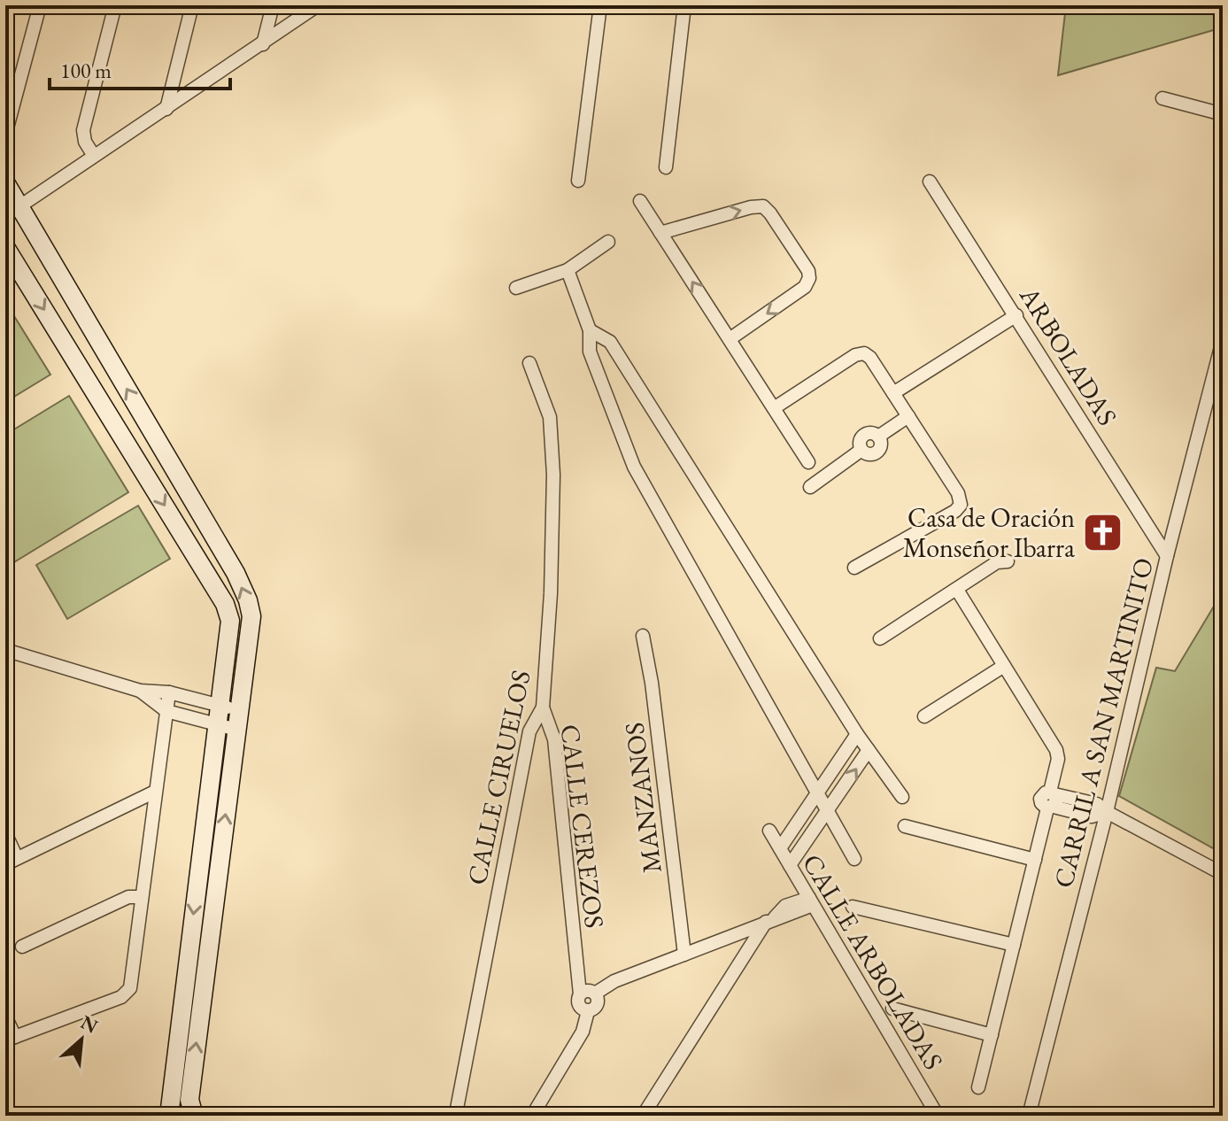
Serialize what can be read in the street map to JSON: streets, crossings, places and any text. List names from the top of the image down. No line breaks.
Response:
{"streets":{"street":["ARBOLADAS","CARRIL A SAN MARTINITO","CALLE CIRUELOS","MANZANOS","CALLE CEREZOS","CALLE ARBOLADAS"]},"crossings":[["ARBOLADAS","CARRIL A SAN MARTINITO"],["CALLE CIRUELOS","CALLE CEREZOS"]],"places":{"church":["Casa de Oración Monseñor Ibarra"]},"scale_bar":"100 m","north":"top right"}
